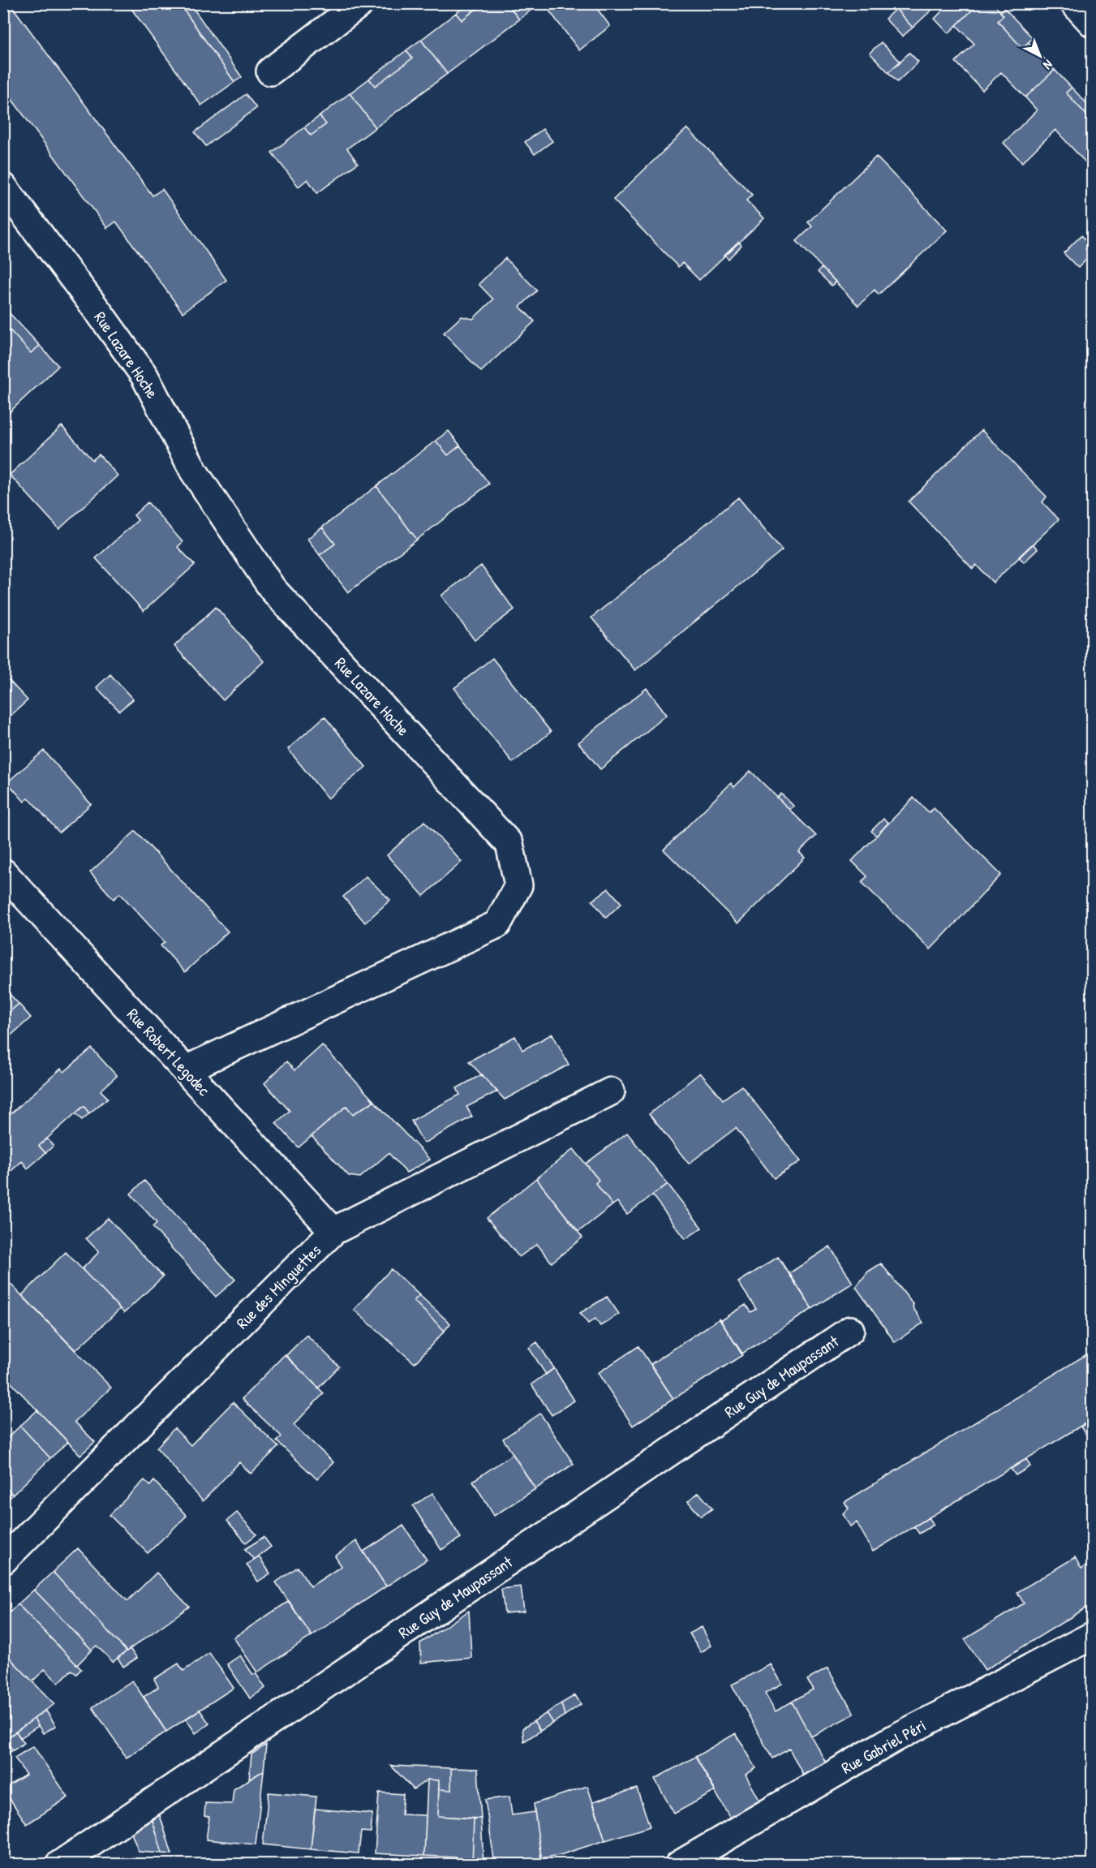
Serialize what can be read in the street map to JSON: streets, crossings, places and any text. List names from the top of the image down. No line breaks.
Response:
{"streets":{"street":["Rue Lazare Hoche","Rue Robert Legodec","Rue des Minguettes","Rue Guy de Maupassant","Rue Gabriel Péri"]},"crossings":[["Rue Lazare Hoche","Rue Robert Legodec"],["Rue Robert Legodec","Rue des Minguettes"]],"north":"bottom right"}
